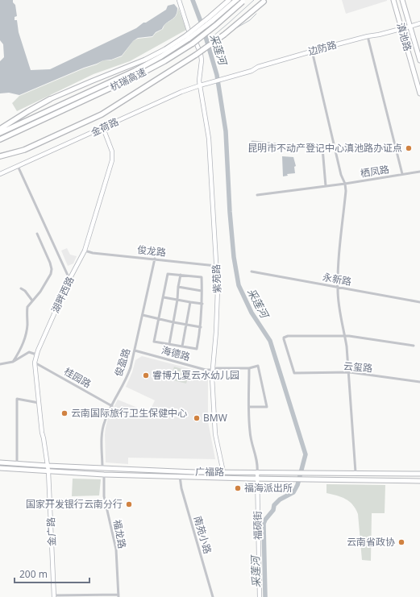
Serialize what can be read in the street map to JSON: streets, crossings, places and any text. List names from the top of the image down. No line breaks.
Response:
{"streets":{"highway":["杭瑞高速"],"main road":["滇池路","广福路"],"street":["边防路","金荷路","栖凤路","俊龙路","紫苑路","永新路","湖畔西路","海德路","俊盈路","云玺路","桂园路","福硕街","金广路","福龙路","南苑小路"]},"crossings":[["滇池路","边防路"],["边防路","金荷路"],["杭瑞高速","紫苑路"],["金荷路","紫苑路"],["金荷路","湖畔西路"],["俊龙路","紫苑路"],["俊龙路","湖畔西路"],["俊龙路","俊盈路"],["紫苑路","海德路"],["紫苑路","广福路"],["湖畔西路","桂园路"],["湖畔西路","广福路"],["湖畔西路","金广路"],["海德路","俊盈路"],["俊盈路","桂园路"],["俊盈路","广福路"],["广福路","福硕街"],["广福路","金广路"],["广福路","福龙路"],["广福路","南苑小路"]],"water":["采莲河"],"places":["昆明市不动产登记中心滇池路办证点","睿博九夏云水幼儿园","云南国际旅行卫生保健中心","BMW","福海派出所","国家开发银行云南分行","云南省政协"],"scale_bar":"200 m"}
